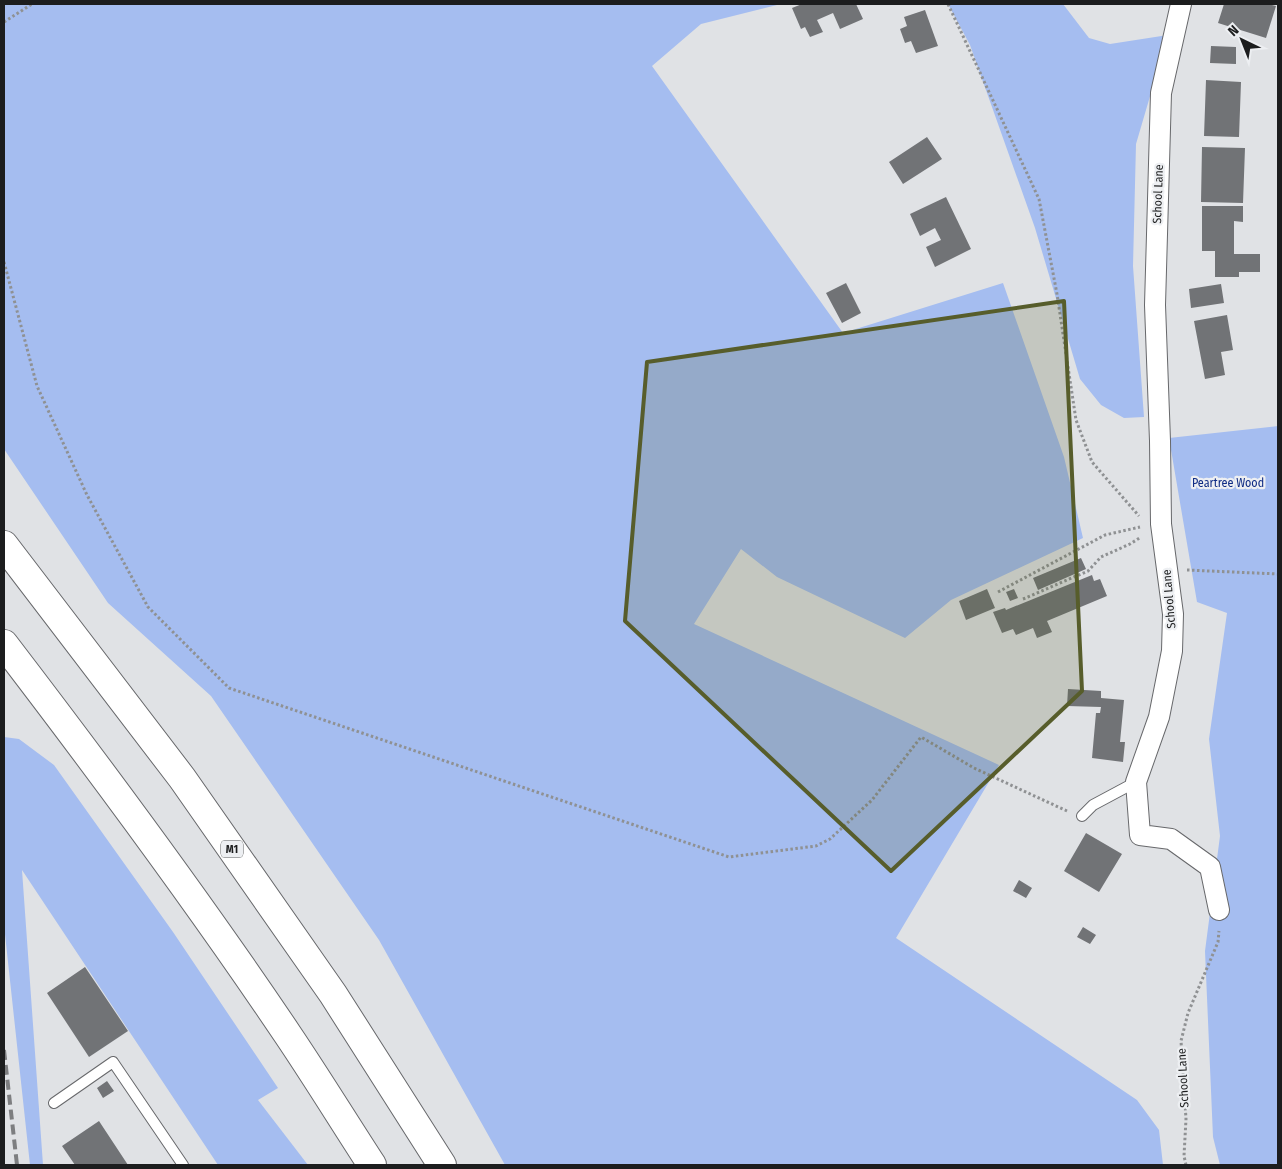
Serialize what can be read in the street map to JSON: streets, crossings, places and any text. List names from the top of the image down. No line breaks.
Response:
{"streets":{"highway":["M1"],"street":["School Lane"]},"parks":["Peartree Wood"],"north":"top left"}
